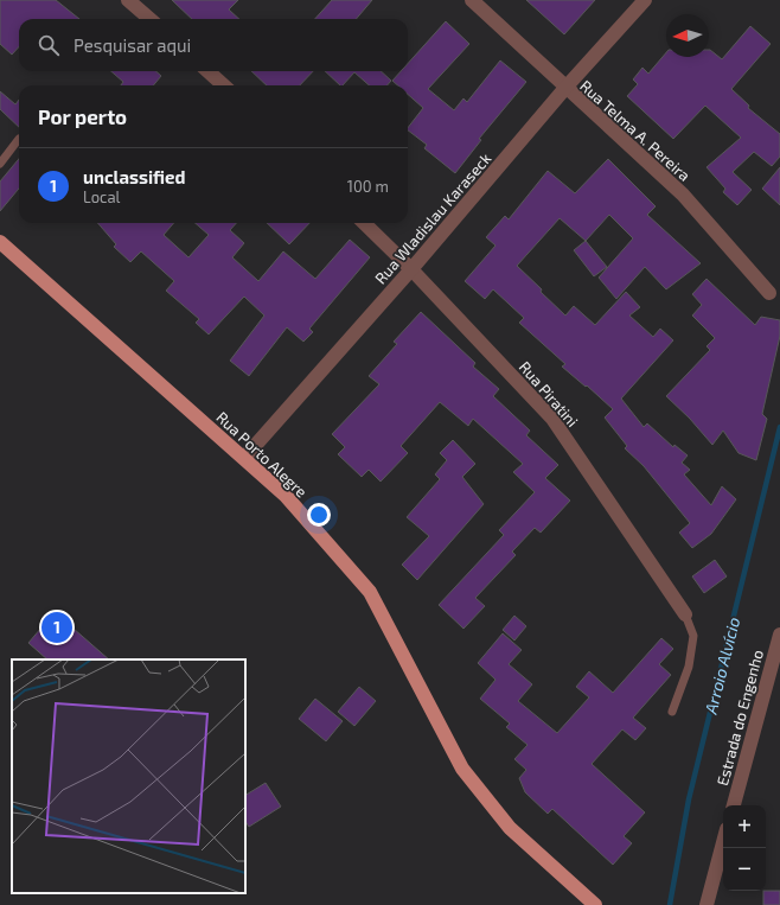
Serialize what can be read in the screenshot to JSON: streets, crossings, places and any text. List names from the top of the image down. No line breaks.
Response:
{"streets":{"main road":["Rua Porto Alegre"],"street":["Rua Telma A. Pereira","Rua Wladislau Karaseck","Rua Piratini","Estrada do Engenho"]},"crossings":[["Rua Telma A. Pereira","Rua Wladislau Karaseck"],["Rua Wladislau Karaseck","Rua Piratini"],["Rua Wladislau Karaseck","Rua Porto Alegre"]],"water":["Arroio Alvício"],"north":"left","page":{"search":"Pesquisar aqui","heading":"Por perto","list":[{"mark":"1","name":"unclassified","note":"Local","value":"100 m"}],"pins":"1","map_buttons":["+","−"]}}
